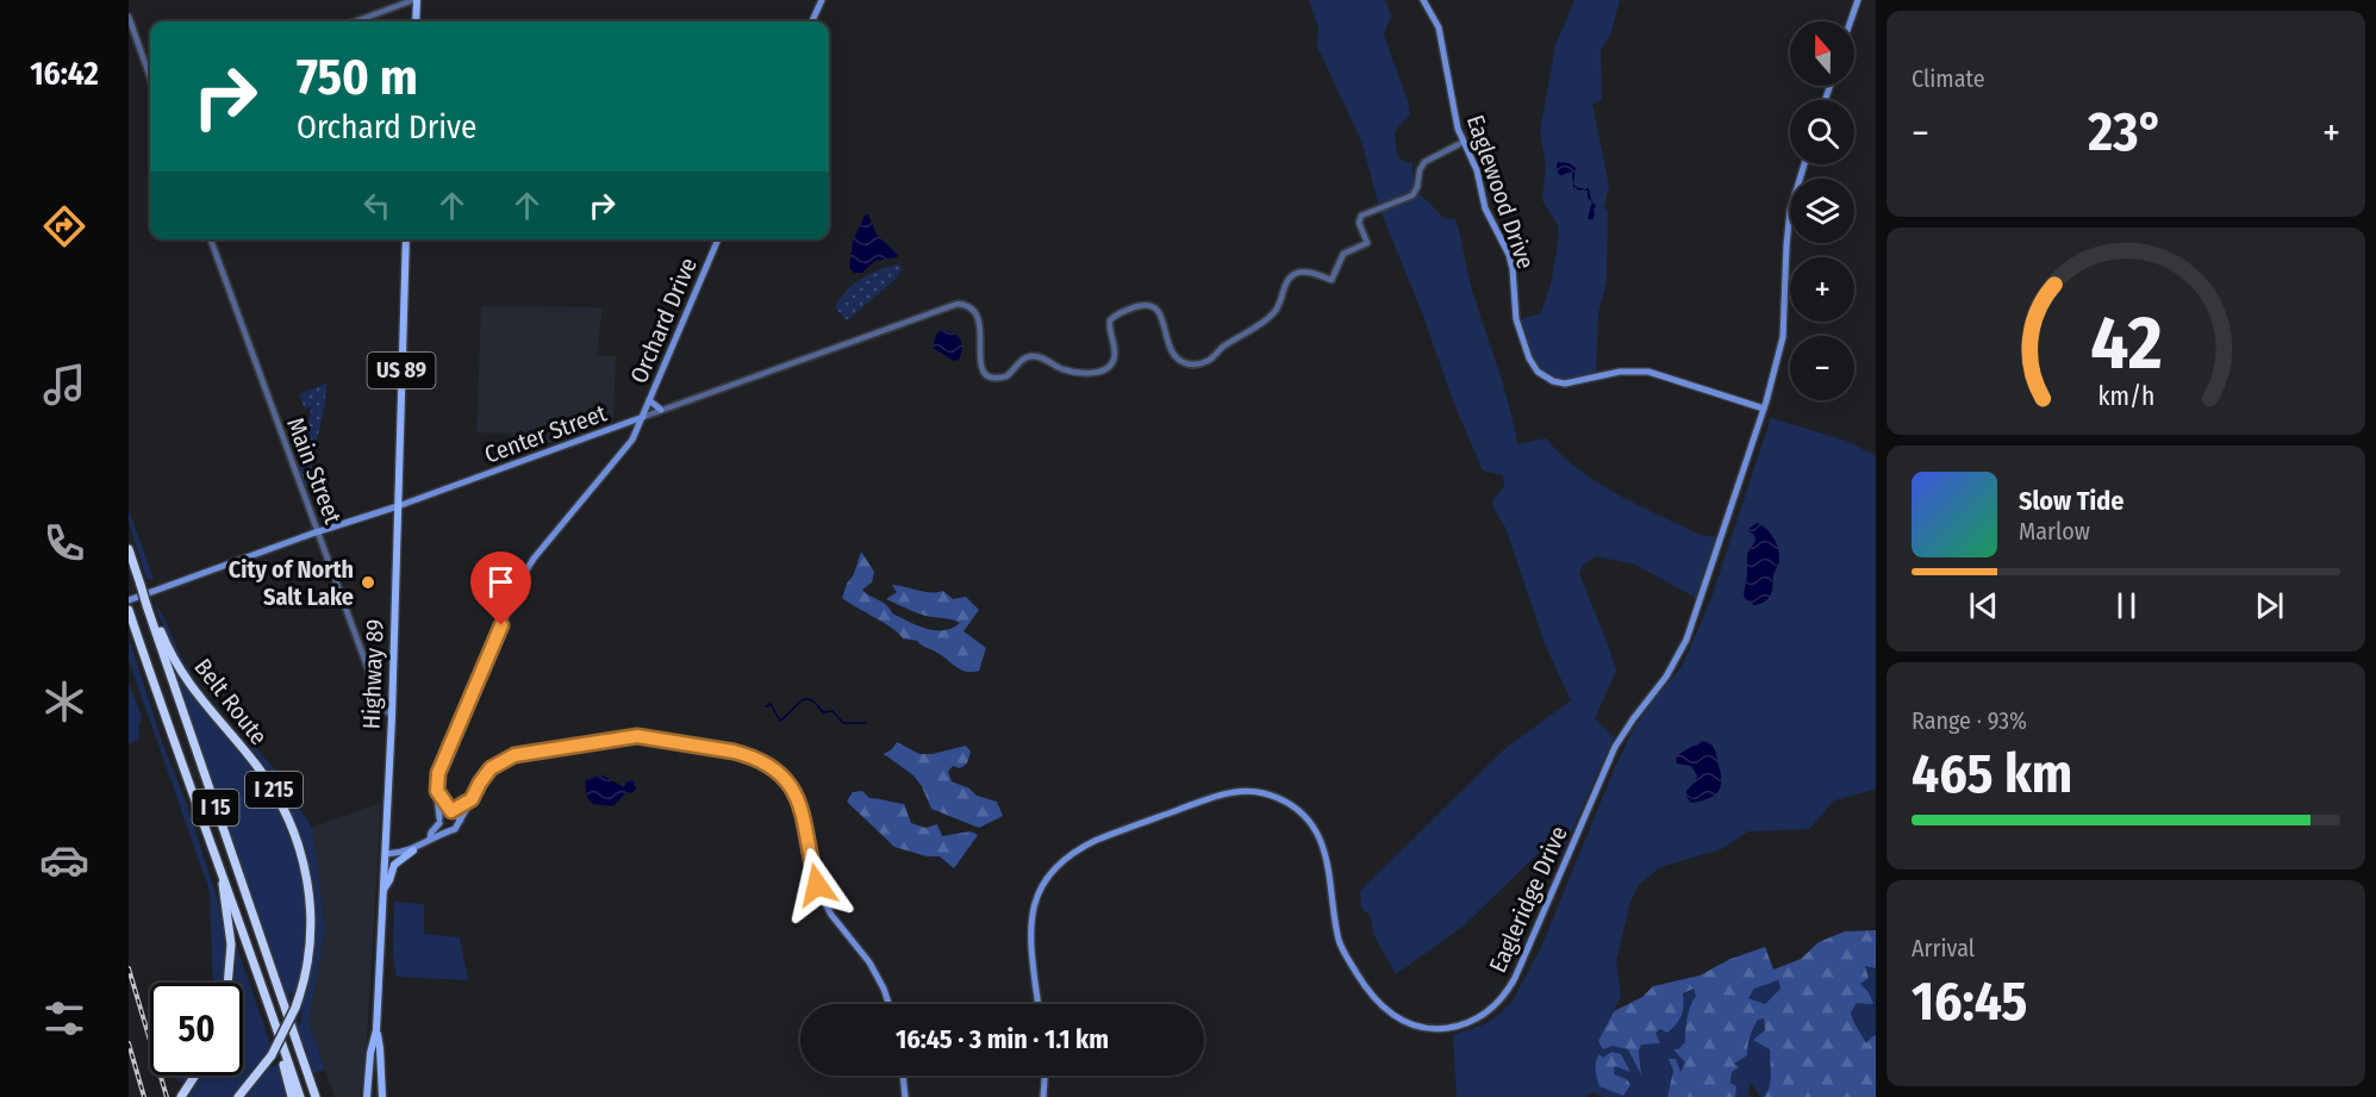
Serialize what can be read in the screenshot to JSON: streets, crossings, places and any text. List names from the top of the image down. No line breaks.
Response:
{"streets":{"highway":["Belt Route","I 215","I 15"],"main road":["Eaglewood Drive","Orchard Drive","US 89","Center Street","Highway 89","Eagleridge Drive"],"street":["Main Street"]},"crossings":[["Eaglewood Drive","Center Street"],["Eaglewood Drive","Eagleridge Drive"],["Orchard Drive","Center Street"],["Center Street","Main Street"],["Center Street","Highway 89"],["Main Street","Highway 89"],["Belt Route","I 15"]],"places":["City of North Salt Lake"],"north":"top","page":{"tabs":"16:42","tile":["Climate",["Range · 93%","465 km"],["Arrival","16:45"]],"map_buttons":["+","−"],"turn":["750 m","Orchard Drive"],"heat":["−","23°","+"],"song":["Slow Tide","Marlow"],"limit":"50","trip":"16:45 · 3 min · 1.1 km","gauge":["42","km/h"]}}
